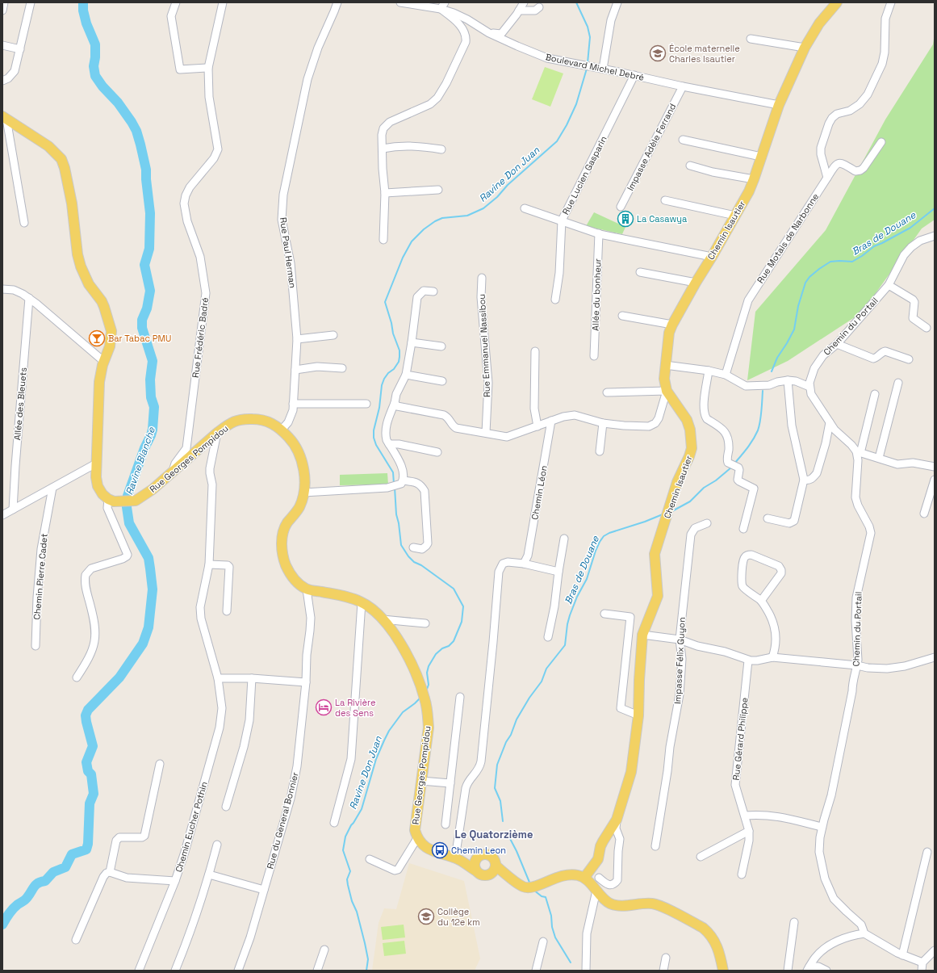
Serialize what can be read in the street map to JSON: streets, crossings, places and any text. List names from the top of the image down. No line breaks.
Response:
{"streets":{"main road":["Chemin Isautier","Rue Georges Pompidou"],"street":["Boulevard Michel Debré","Impasse Adèle Ferrand","Rue Lucien Gasparin","Rue Motais de Narbonne","Rue Paul Herman","Allée du bonheur","Chemin du Portail","Rue Frédéric Badré","Rue Emmanuel Nassibou","Allée des Bleuets","Chemin Léon","Chemin Pierre Cadet","Impasse Félix Guyon","Rue Gérard Philippe","Rue du General Bonnier","Chemin Eucher Pothin"]},"crossings":[["Boulevard Michel Debré","Impasse Adèle Ferrand"],["Boulevard Michel Debré","Rue Lucien Gasparin"],["Boulevard Michel Debré","Chemin Isautier"],["Rue Paul Herman","Rue Georges Pompidou"],["Rue Frédéric Badré","Rue Georges Pompidou"],["Rue Georges Pompidou","Rue du General Bonnier"],["Rue Georges Pompidou","Chemin Eucher Pothin"]],"districts":["Le Quatorzième"],"water":["Ravine Don Juan","Bras de Douane","Ravine Blanche"],"places":{"school or university":["École maternelle Charles Isautier","Collège du 12e km"],"building":["La Casawya"],"bar":["Bar Tabac PMU"],"hotel":["La Rivière des Sens"],"bus stop":["Chemin Leon"]}}
